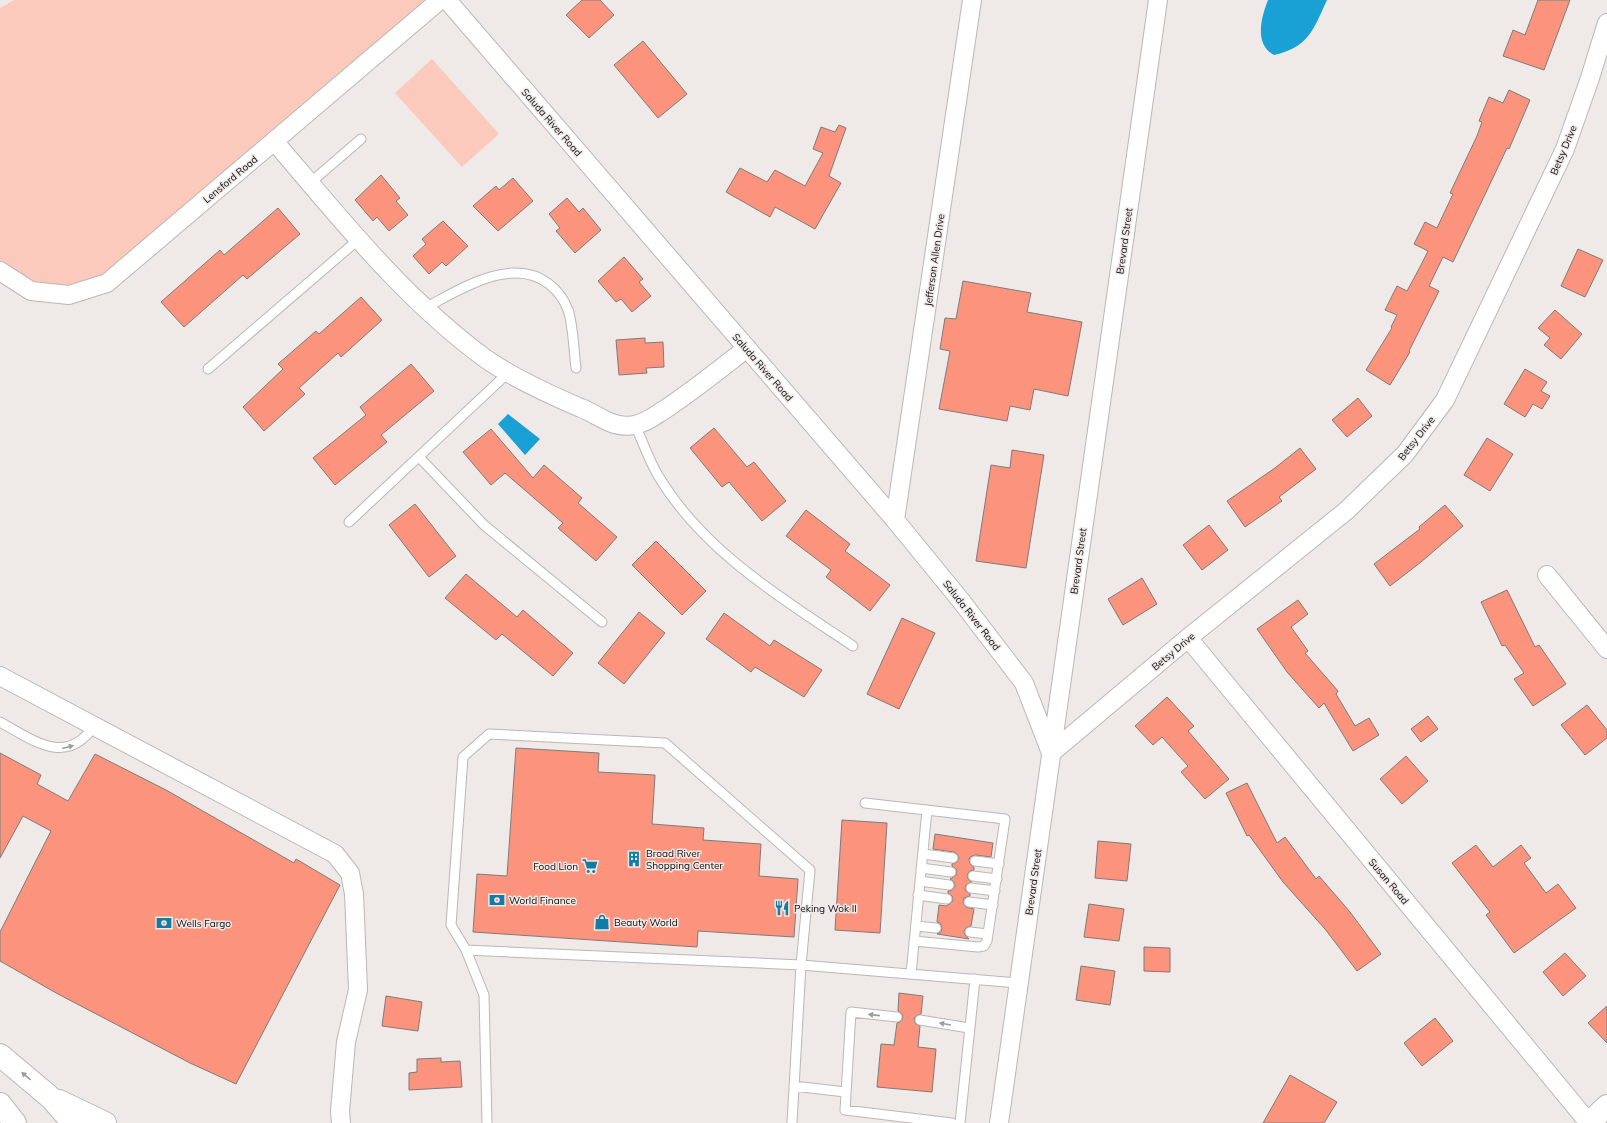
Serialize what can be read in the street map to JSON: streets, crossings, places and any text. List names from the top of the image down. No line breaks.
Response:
{"streets":{"street":["Saluda River Road","Betsy Drive","Lensford Road","Brevard Street","Jefferson Allen Drive","Susan Road"]},"crossings":[["Saluda River Road","Betsy Drive"],["Saluda River Road","Brevard Street"],["Saluda River Road","Jefferson Allen Drive"],["Betsy Drive","Brevard Street"],["Betsy Drive","Susan Road"]],"places":{"building":["Broad River Shopping Center"],"supermarket":["Food Lion"],"bank":["World Finance","Wells Fargo"],"restaurant":["Peking Wok II"],"shop":["Beauty World"]}}
